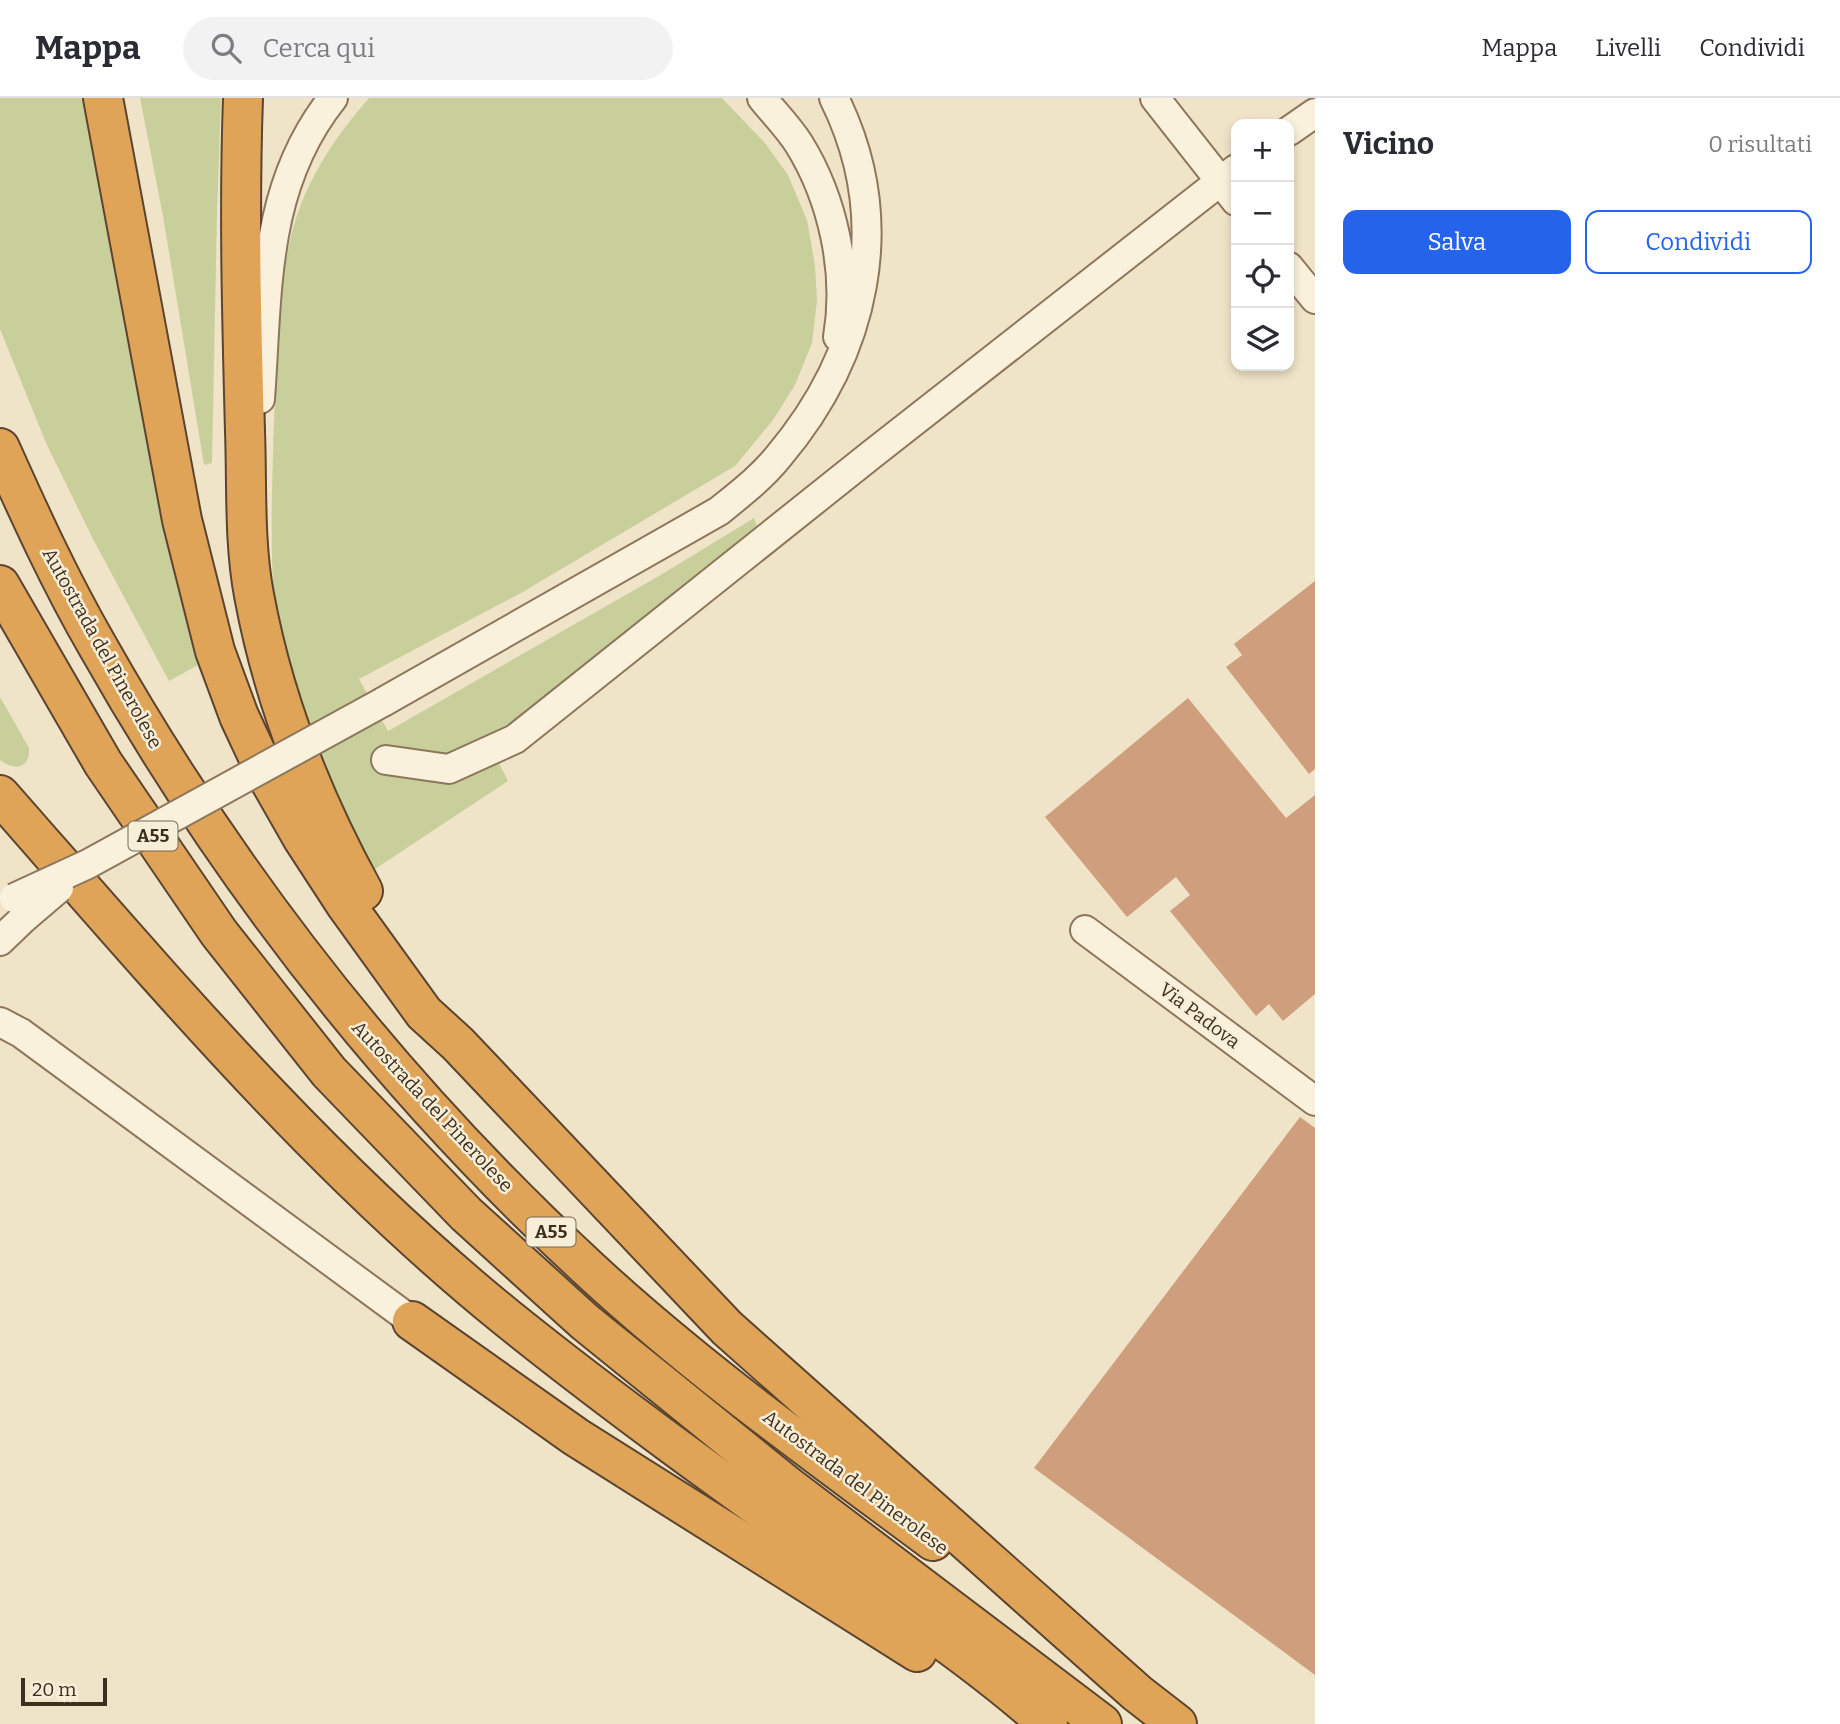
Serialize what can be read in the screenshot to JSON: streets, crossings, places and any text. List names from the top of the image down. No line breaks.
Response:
{"streets":{"highway":["Autostrada del Pinerolese","A55"],"street":["Via Padova"]},"crossings":[["Autostrada del Pinerolese","A55"]],"scale_bar":"20 m","page":{"header":"Mappa","search":"Cerca qui","nav":["Mappa","Livelli","Condividi"],"heading":["Vicino","0 risultati"],"map_buttons":["+","−"],"buttons":["Salva","Condividi"],"scale":"20 m"}}
